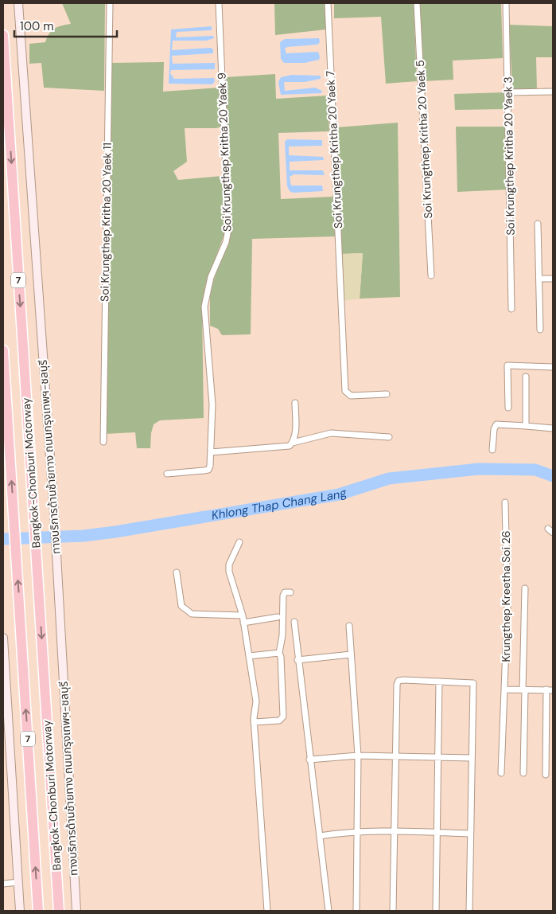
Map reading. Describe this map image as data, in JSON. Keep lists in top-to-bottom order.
{
  "streets": {
    "highway": ["7", "Bangkok-Chonburi Motorway"],
    "main road": ["ทางบริการด้านซ้ายทาง ถนนกรุงเทพฯ-ชลบุรี"],
    "street": [
      "Soi Krungthep Kritha 20 Yaek 5",
      "Soi Krungthep Kritha 20 Yaek 7",
      "Soi Krungthep Kritha 20 Yaek 9",
      "Soi Krungthep Kritha 20 Yaek 3",
      "Soi Krungthep Kritha 20 Yaek 11",
      "Krungthep Kreetha Soi 26"
    ]
  },
  "water": ["Khlong Thap Chang Lang"],
  "scale_bar": "100 m"
}
